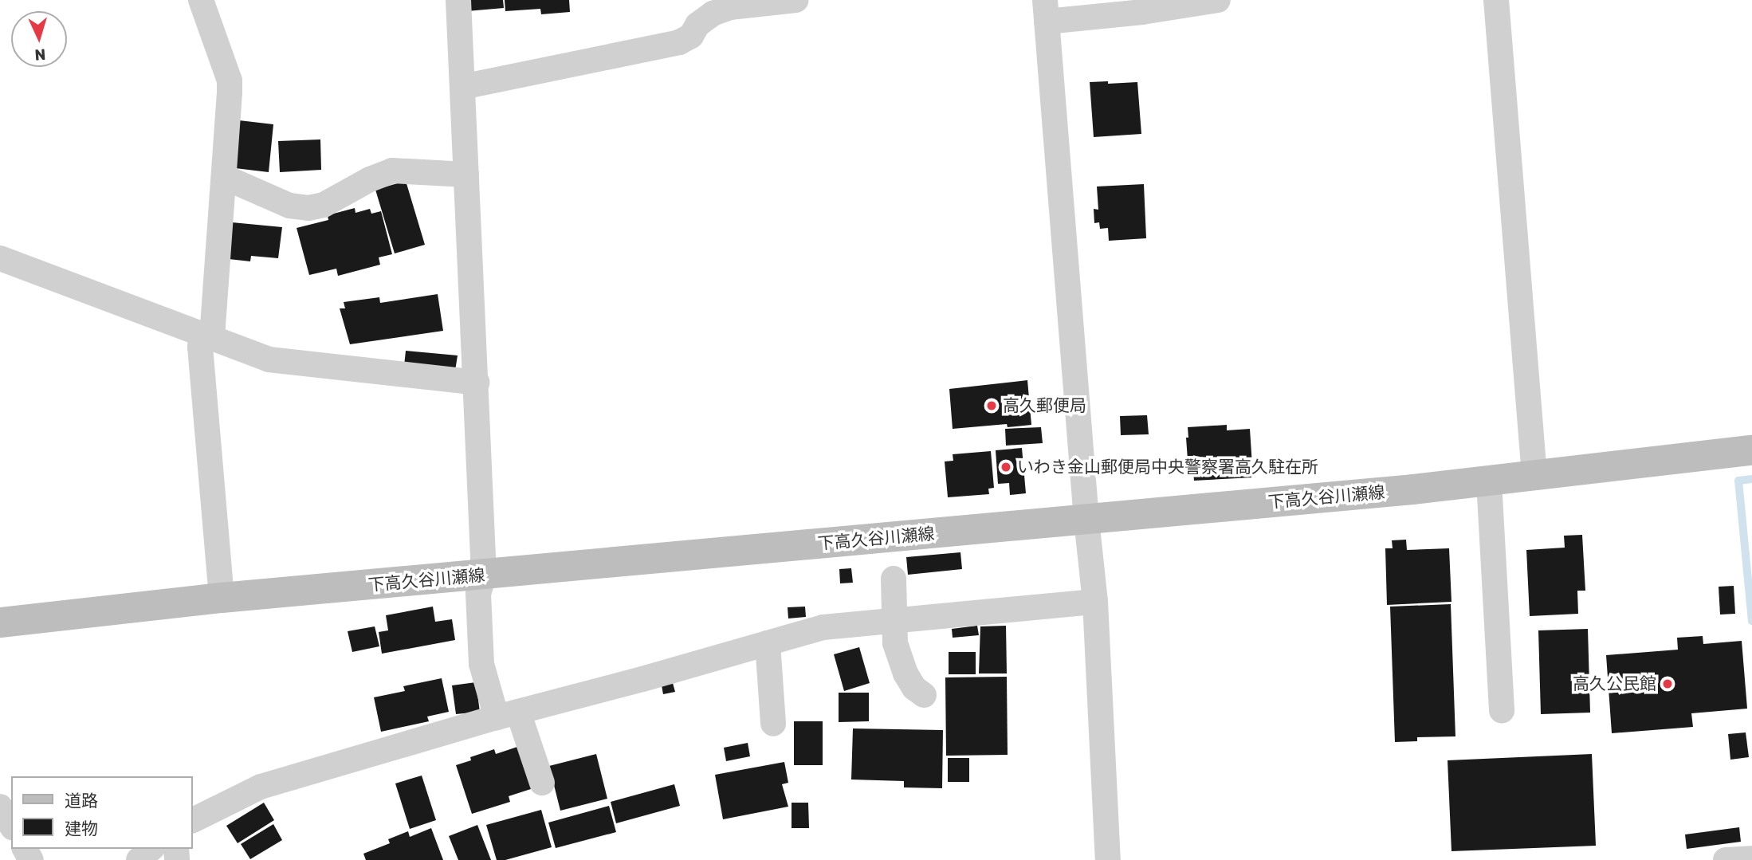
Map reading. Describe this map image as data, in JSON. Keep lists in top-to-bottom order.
{
  "streets": {
    "main road": ["下高久谷川瀬線"]
  },
  "places": ["高久郵便局", "いわき金山郵便局中央警察署高久駐在所", "高久公民館"],
  "legend": ["道路", "建物"],
  "north": "bottom"
}
